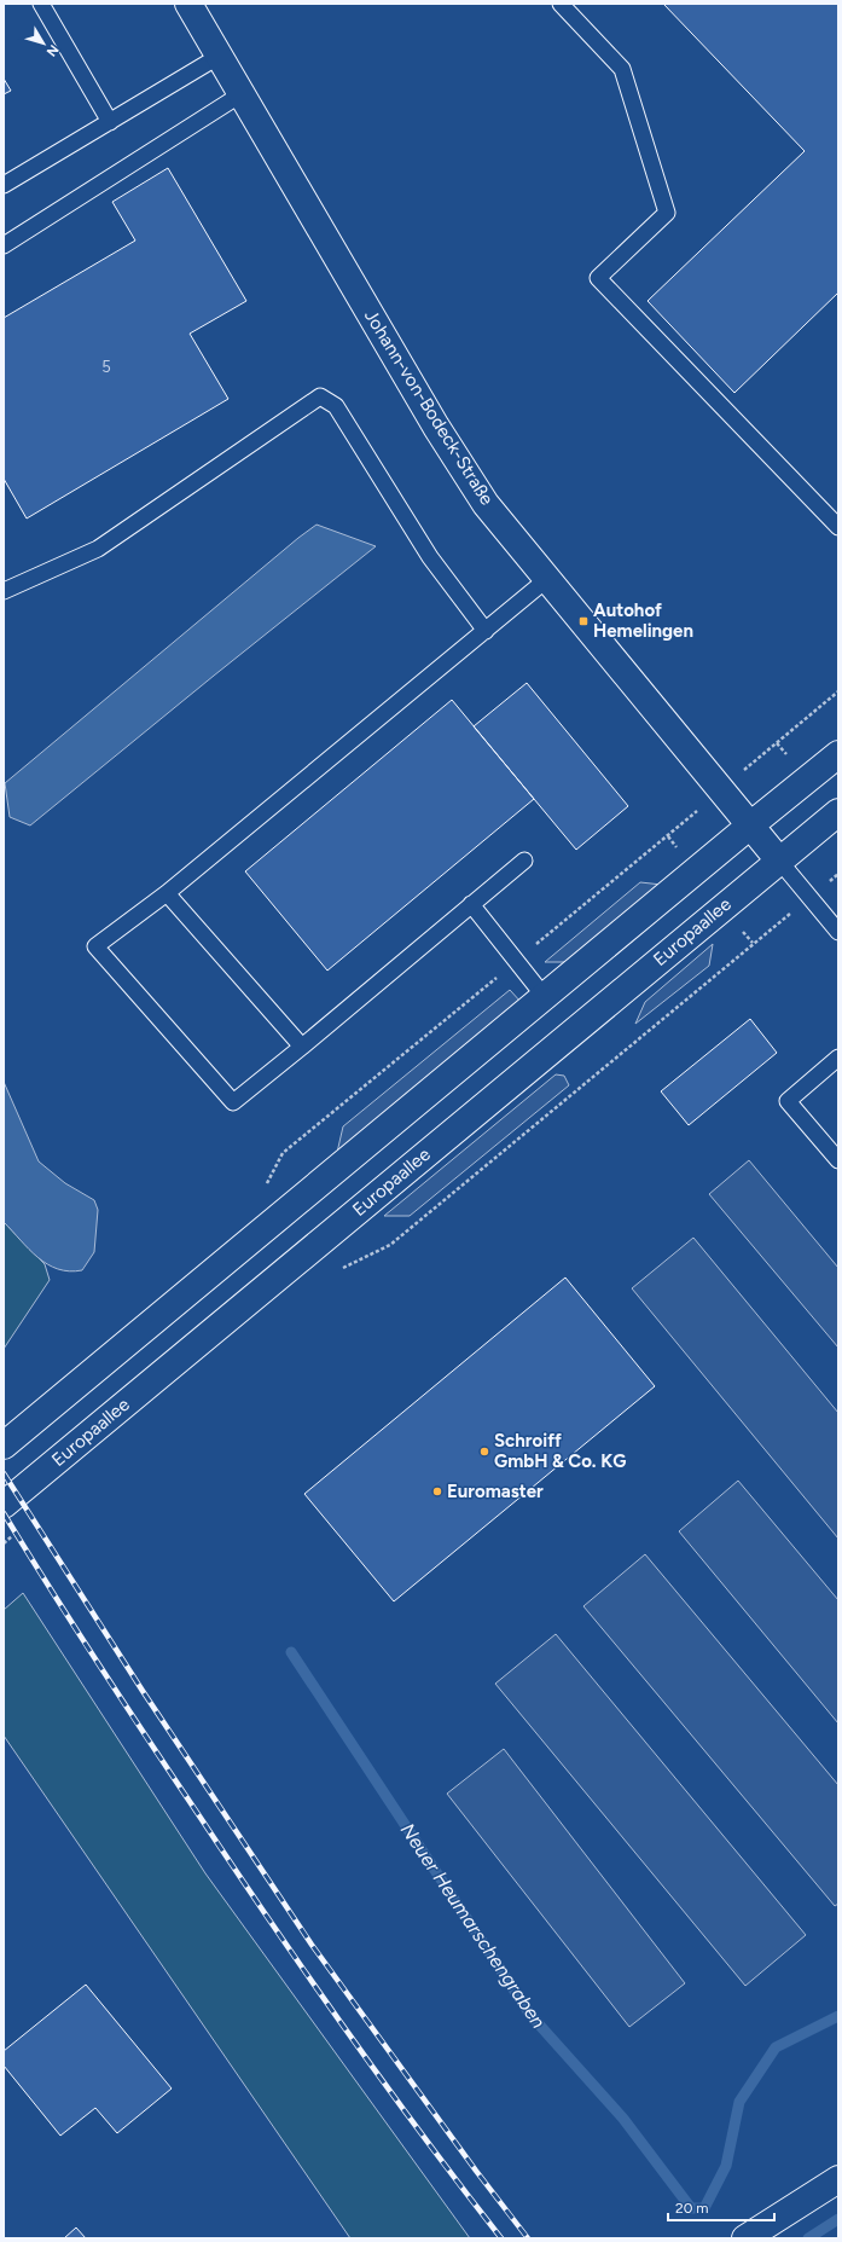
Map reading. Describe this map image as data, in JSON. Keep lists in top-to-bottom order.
{
  "streets": {
    "street": ["Johann-von-Bodeck-Straße", "Europaallee"]
  },
  "water": ["Neuer Heumarschengraben"],
  "places": {
    "transit": ["Autohof Hemelingen"],
    "other": ["Schroiff GmbH & Co. KG", "Euromaster"]
  },
  "house_numbers": ["5"],
  "scale_bar": "20 m",
  "north": "bottom right"
}
